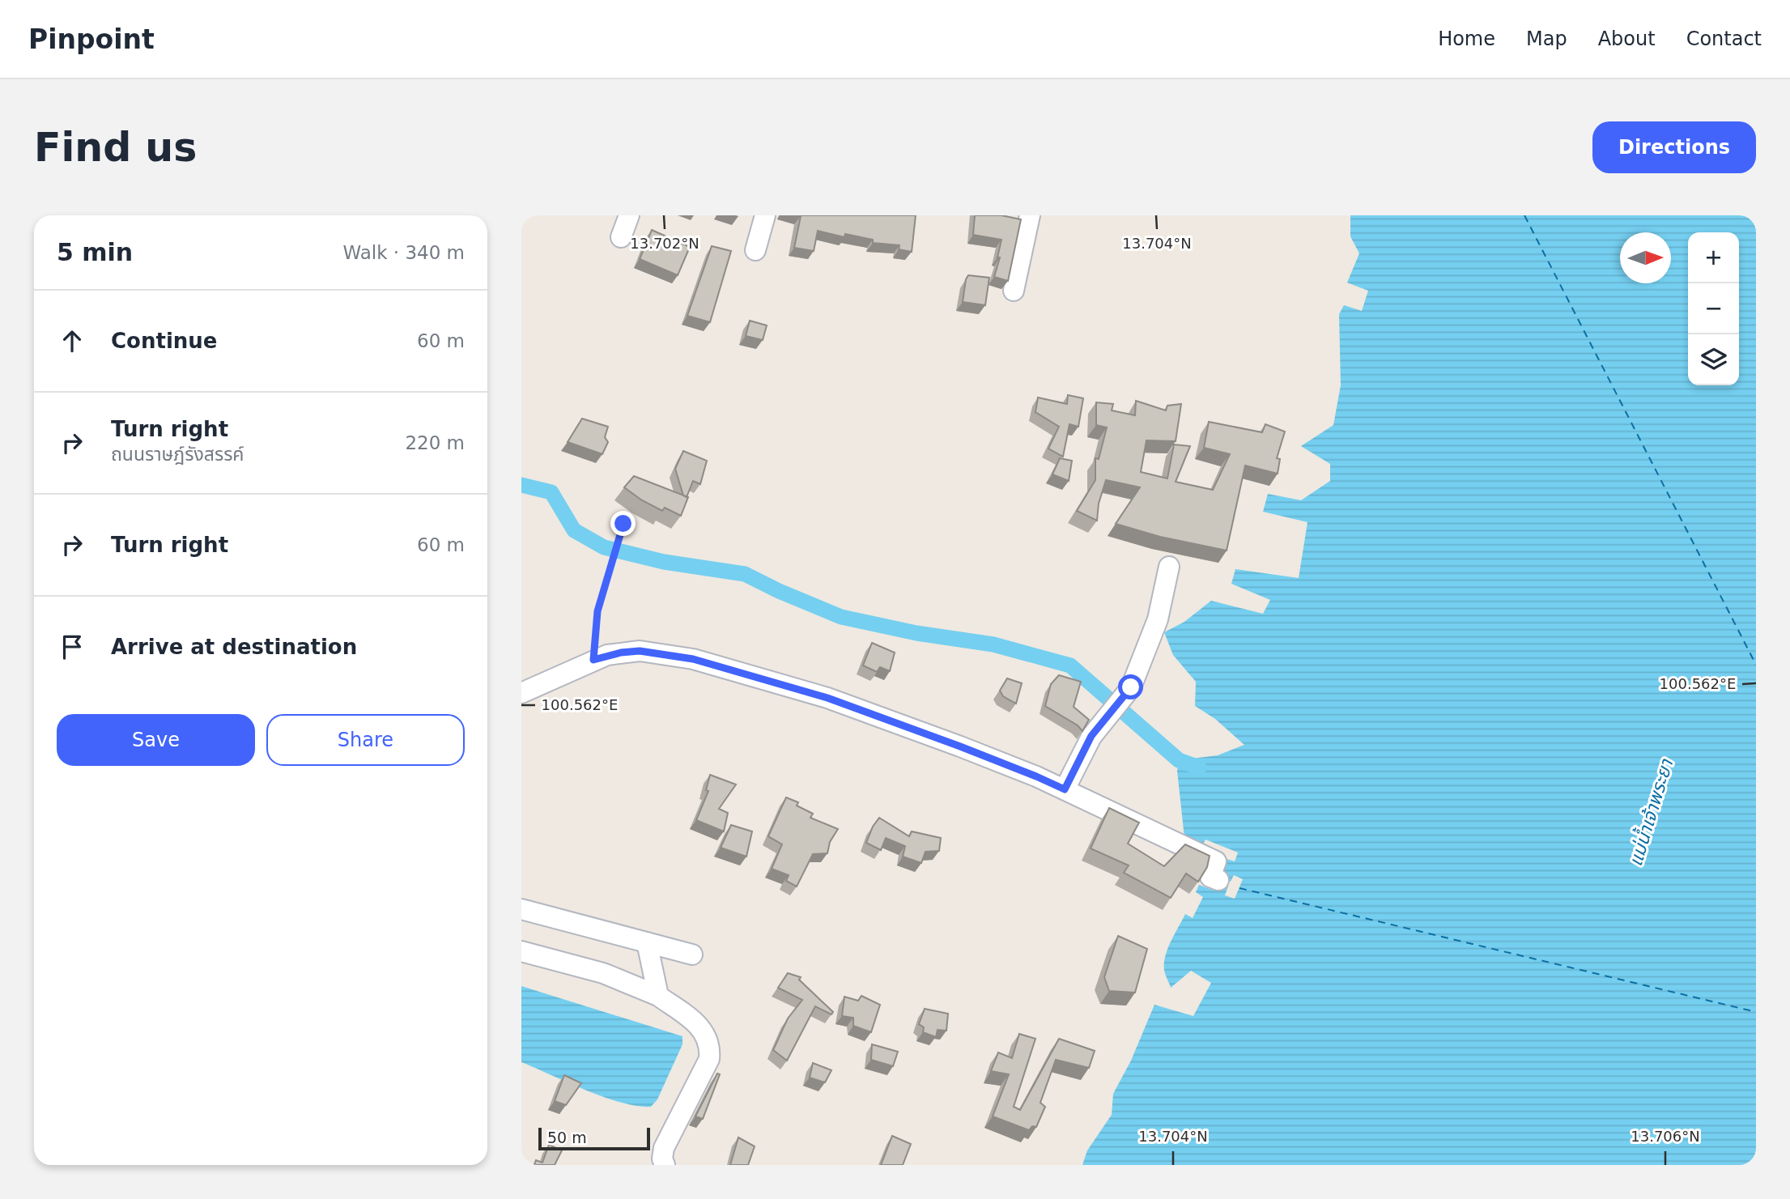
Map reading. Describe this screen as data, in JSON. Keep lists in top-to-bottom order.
{
  "water": ["แม่น้ำเจ้าพระยา"],
  "scale_bar": "50 m",
  "north": "right",
  "page": {
    "header": "Pinpoint",
    "nav": [
      "Home",
      "Map",
      "About",
      "Contact"
    ],
    "buttons": [
      "Directions",
      ["Save", "Share"]
    ],
    "title": "Find us",
    "heading": ["5 min", "Walk · 340 m"],
    "map_buttons": ["+", "−"],
    "list": [
      ["Continue", "60 m"],
      ["Turn right", "ถนนราษฎ์รังสรรค์", "220 m"],
      ["Turn right", "60 m"],
      "Arrive at destination"
    ],
    "scale": "50 m"
  },
  "coordinates": [
    "13.702°N",
    "13.704°N",
    "100.562°E",
    "13.706°N"
  ]
}
